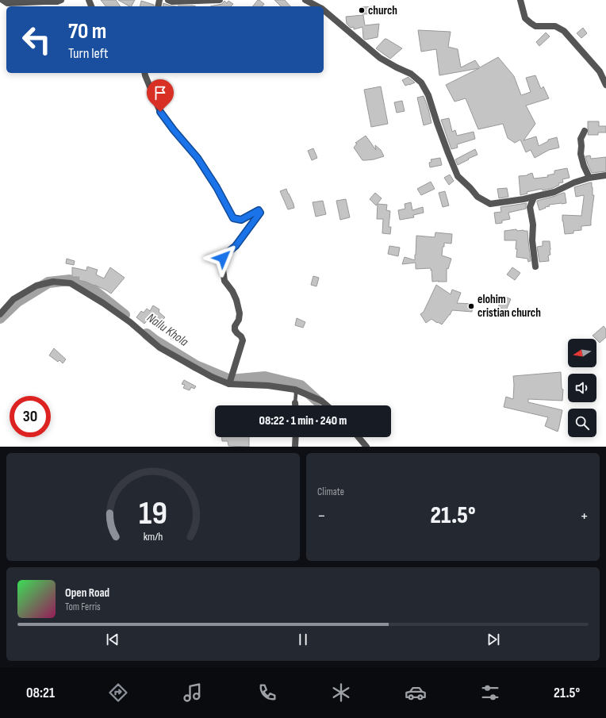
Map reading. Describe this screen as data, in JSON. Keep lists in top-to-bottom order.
{
  "water": ["Nallu Khola"],
  "places": ["church", "elohim cristian church"],
  "north": "left",
  "page": {
    "turn": ["70 m", "Turn left"],
    "limit": "30",
    "trip": "08:22 · 1 min · 240 m",
    "tile": "Climate",
    "heat": ["−", "21.5°", "+"],
    "song": ["Open Road", "Tom Ferris"],
    "tabs": ["08:21", "21.5°"],
    "gauge": ["19", "km/h"]
  }
}
